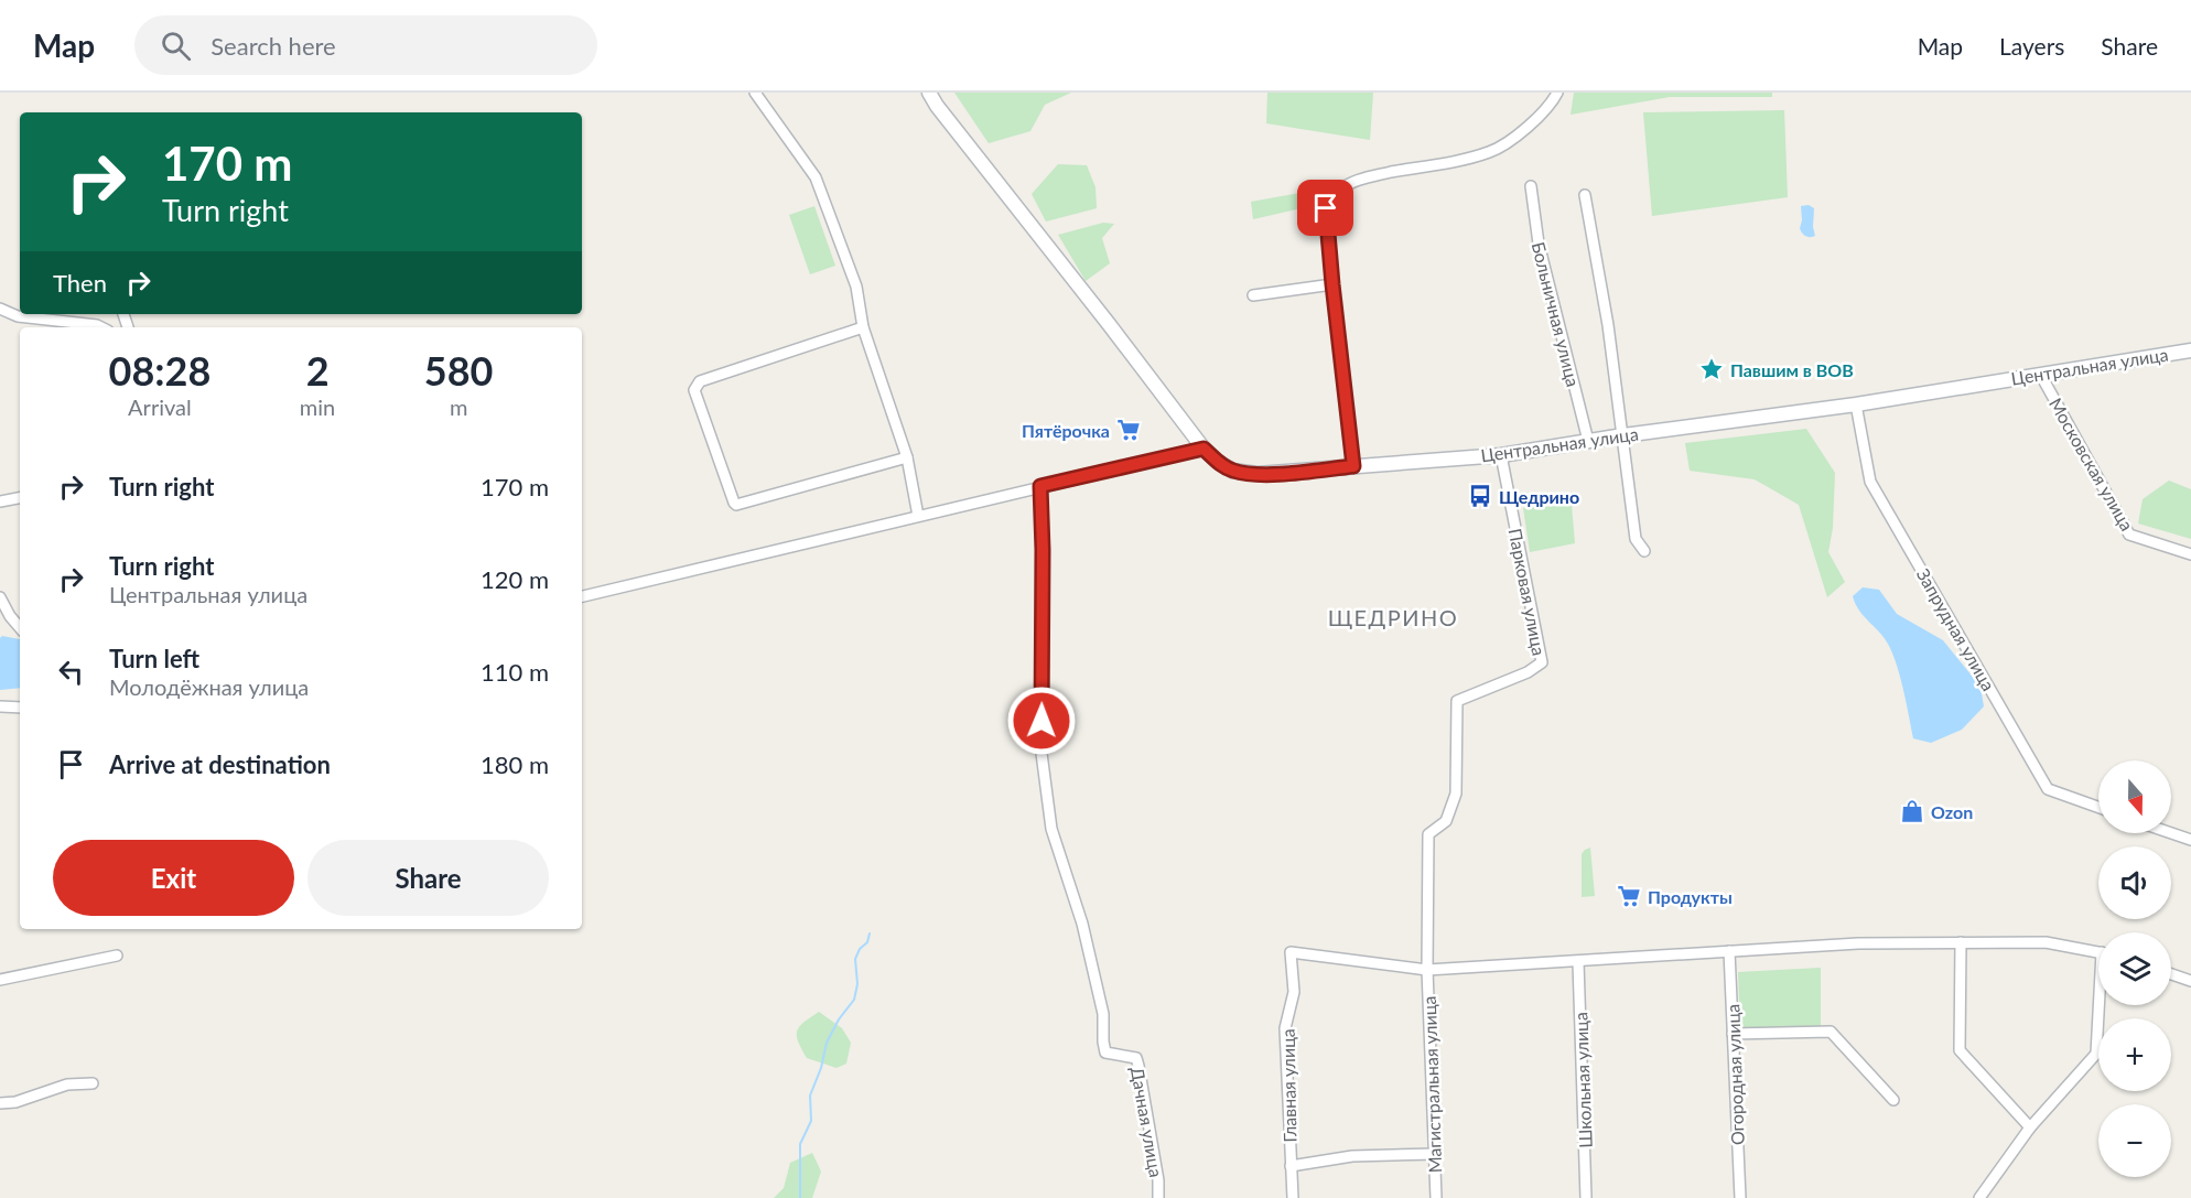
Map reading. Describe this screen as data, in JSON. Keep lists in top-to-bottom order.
{
  "streets": {
    "street": [
      "Больничная улица",
      "Центральная улица",
      "Московская улица",
      "Парковая улица",
      "Запрудная улица",
      "Огородная улица",
      "Школьная улица",
      "Магистральная улица",
      "Главная улица",
      "Дачная улица"
    ]
  },
  "crossings": [
    ["Больничная улица", "Центральная улица"],
    ["Центральная улица", "Московская улица"],
    ["Центральная улица", "Парковая улица"],
    ["Центральная улица", "Запрудная улица"],
    ["Парковая улица", "Магистральная улица"],
    ["Магистральная улица", "Главная улица"]
  ],
  "districts": ["ЩЕДРИНО"],
  "places": {
    "place": ["Павшим в ВОВ"],
    "supermarket": ["Пятёрочка", "Продукты"],
    "bus stop": ["Щедрино"],
    "shop": ["Ozon"]
  },
  "north": "bottom",
  "page": {
    "header": "Map",
    "search": "Search here",
    "nav": ["Map", "Layers", "Share"],
    "turn": ["170 m", "Turn right"],
    "then": "Then",
    "eta": [
      "08:28",
      "Arrival",
      "2",
      "min",
      "580",
      "m"
    ],
    "list": [
      {
        "name": "Turn right",
        "value": "170 m"
      },
      {
        "name": "Turn right",
        "note": "Центральная улица",
        "value": "120 m"
      },
      {
        "name": "Turn left",
        "note": "Молодёжная улица",
        "value": "110 m"
      },
      {
        "name": "Arrive at destination",
        "value": "180 m"
      }
    ],
    "map_buttons": ["+", "−"],
    "buttons": ["Exit", "Share"]
  }
}
